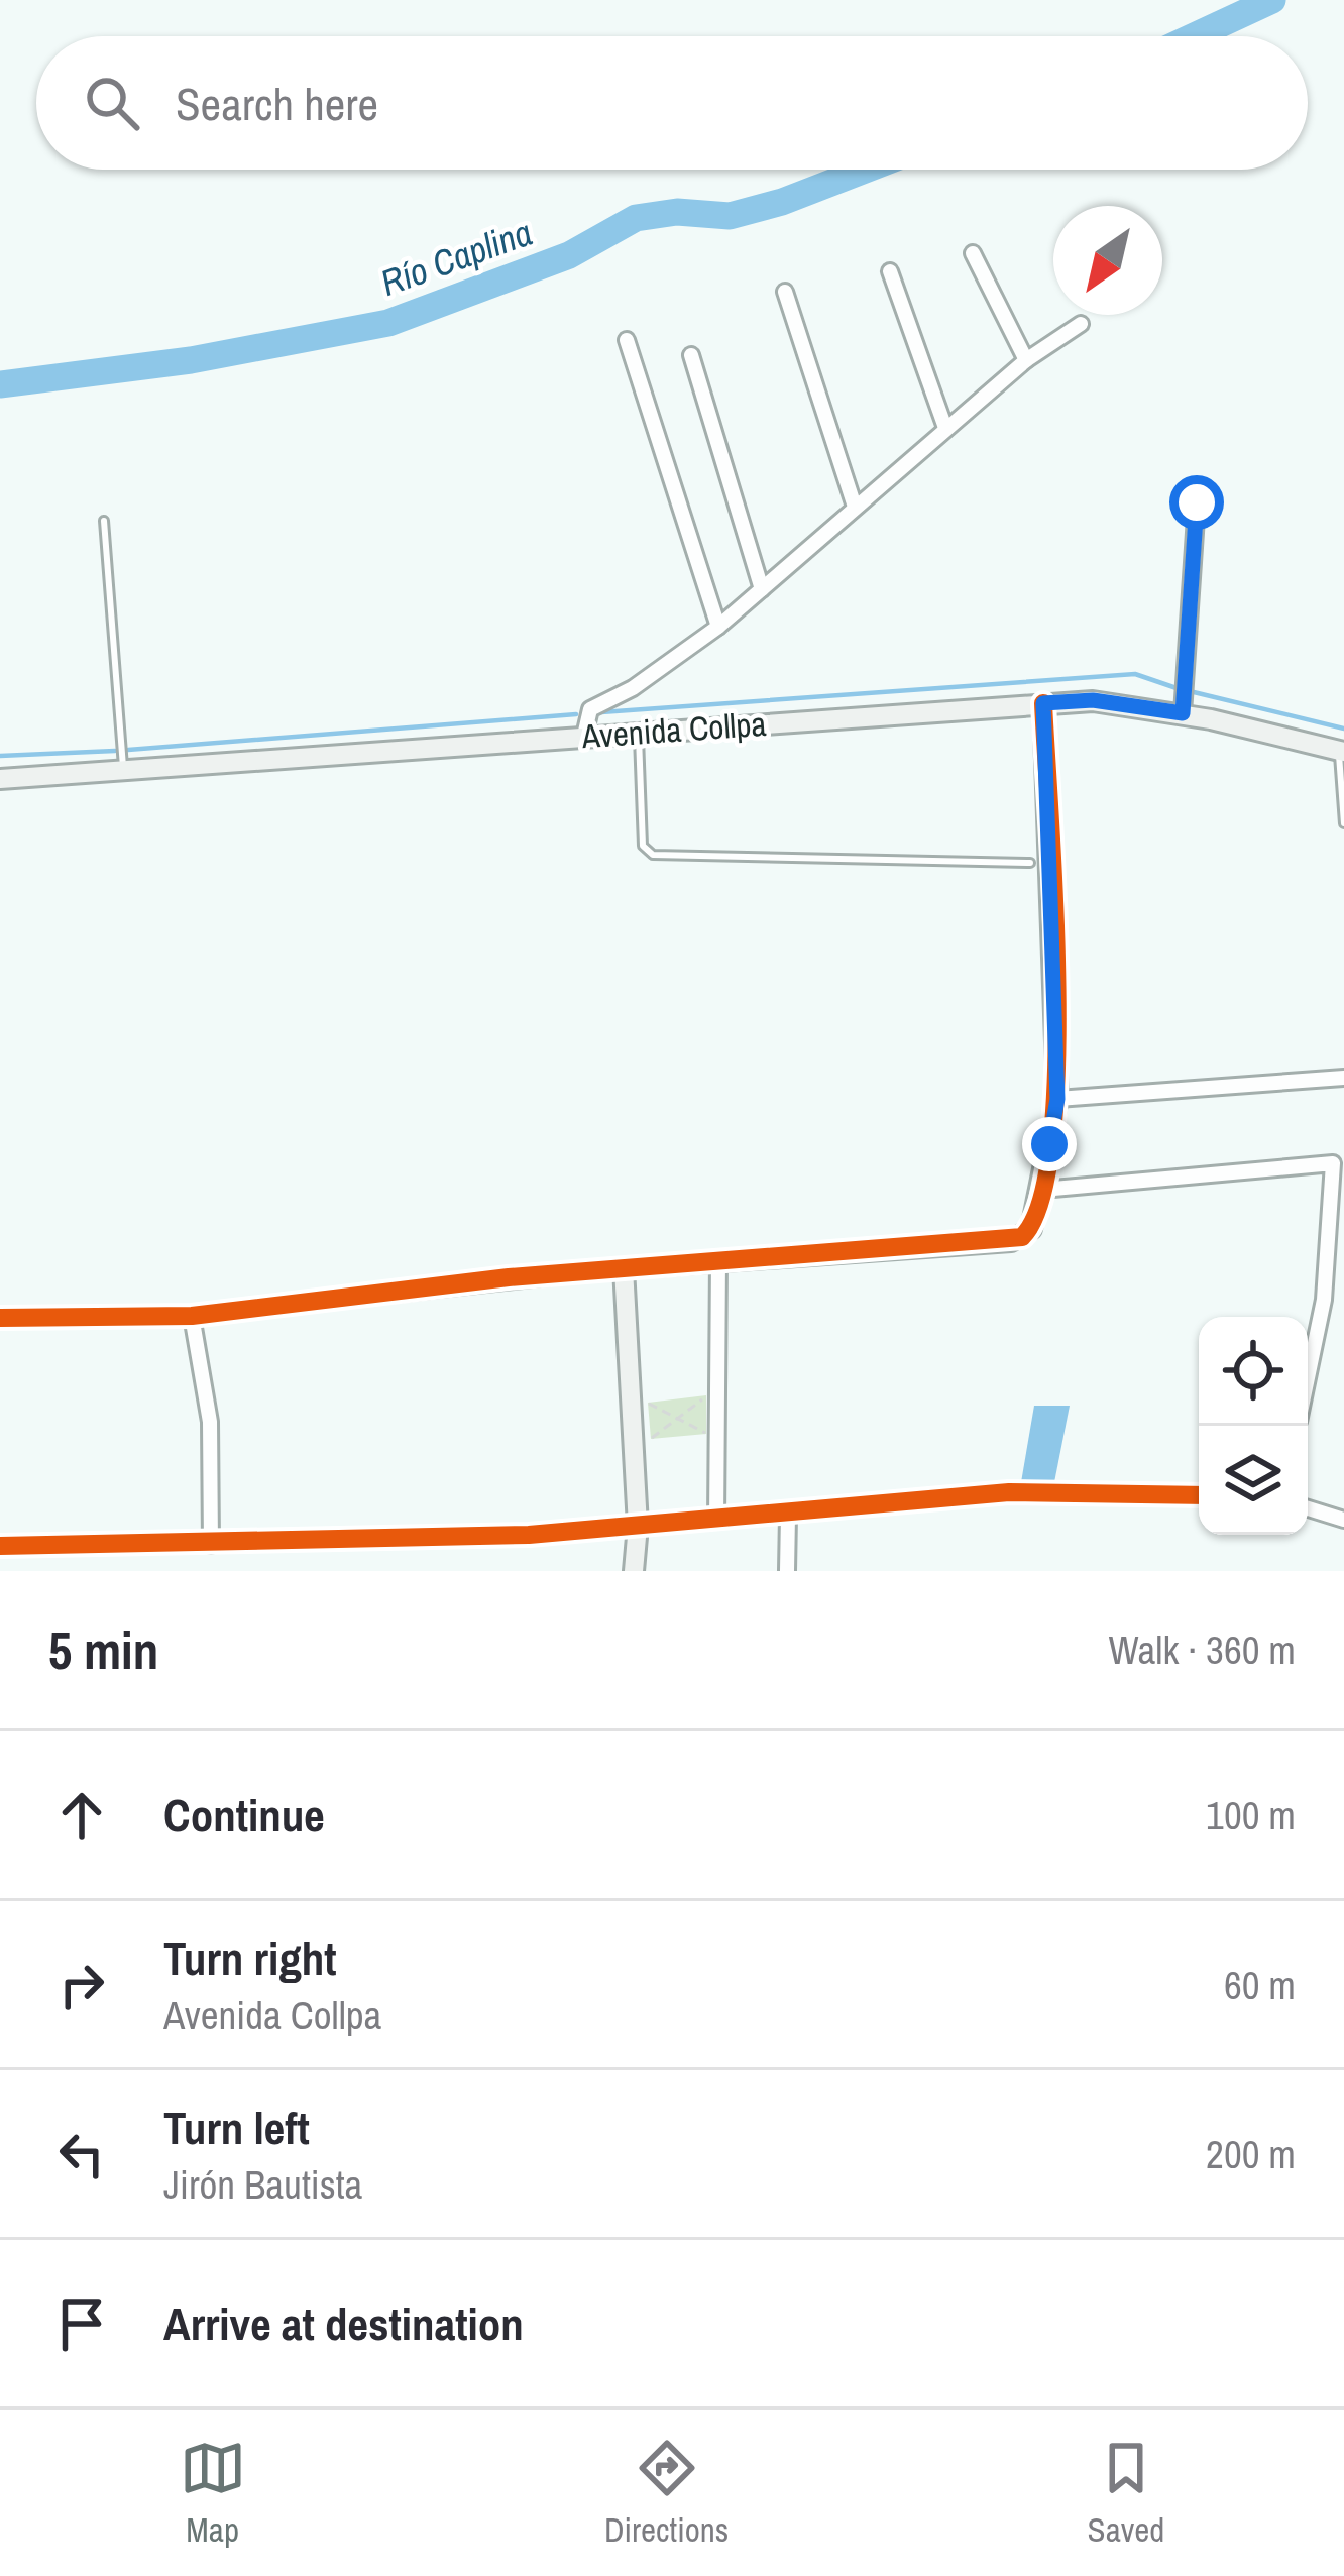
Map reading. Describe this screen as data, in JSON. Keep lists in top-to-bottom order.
{
  "streets": {
    "main road": ["Avenida Collpa"]
  },
  "water": ["Río Caplina"],
  "north": "bottom left",
  "page": {
    "search": "Search here",
    "heading": ["5 min", "Walk · 360 m"],
    "list": [
      ["Continue", "100 m"],
      ["Turn right", "Avenida Collpa", "60 m"],
      ["Turn left", "Jirón Bautista", "200 m"],
      "Arrive at destination"
    ],
    "nav": ["Map", "Directions", "Saved"]
  }
}
